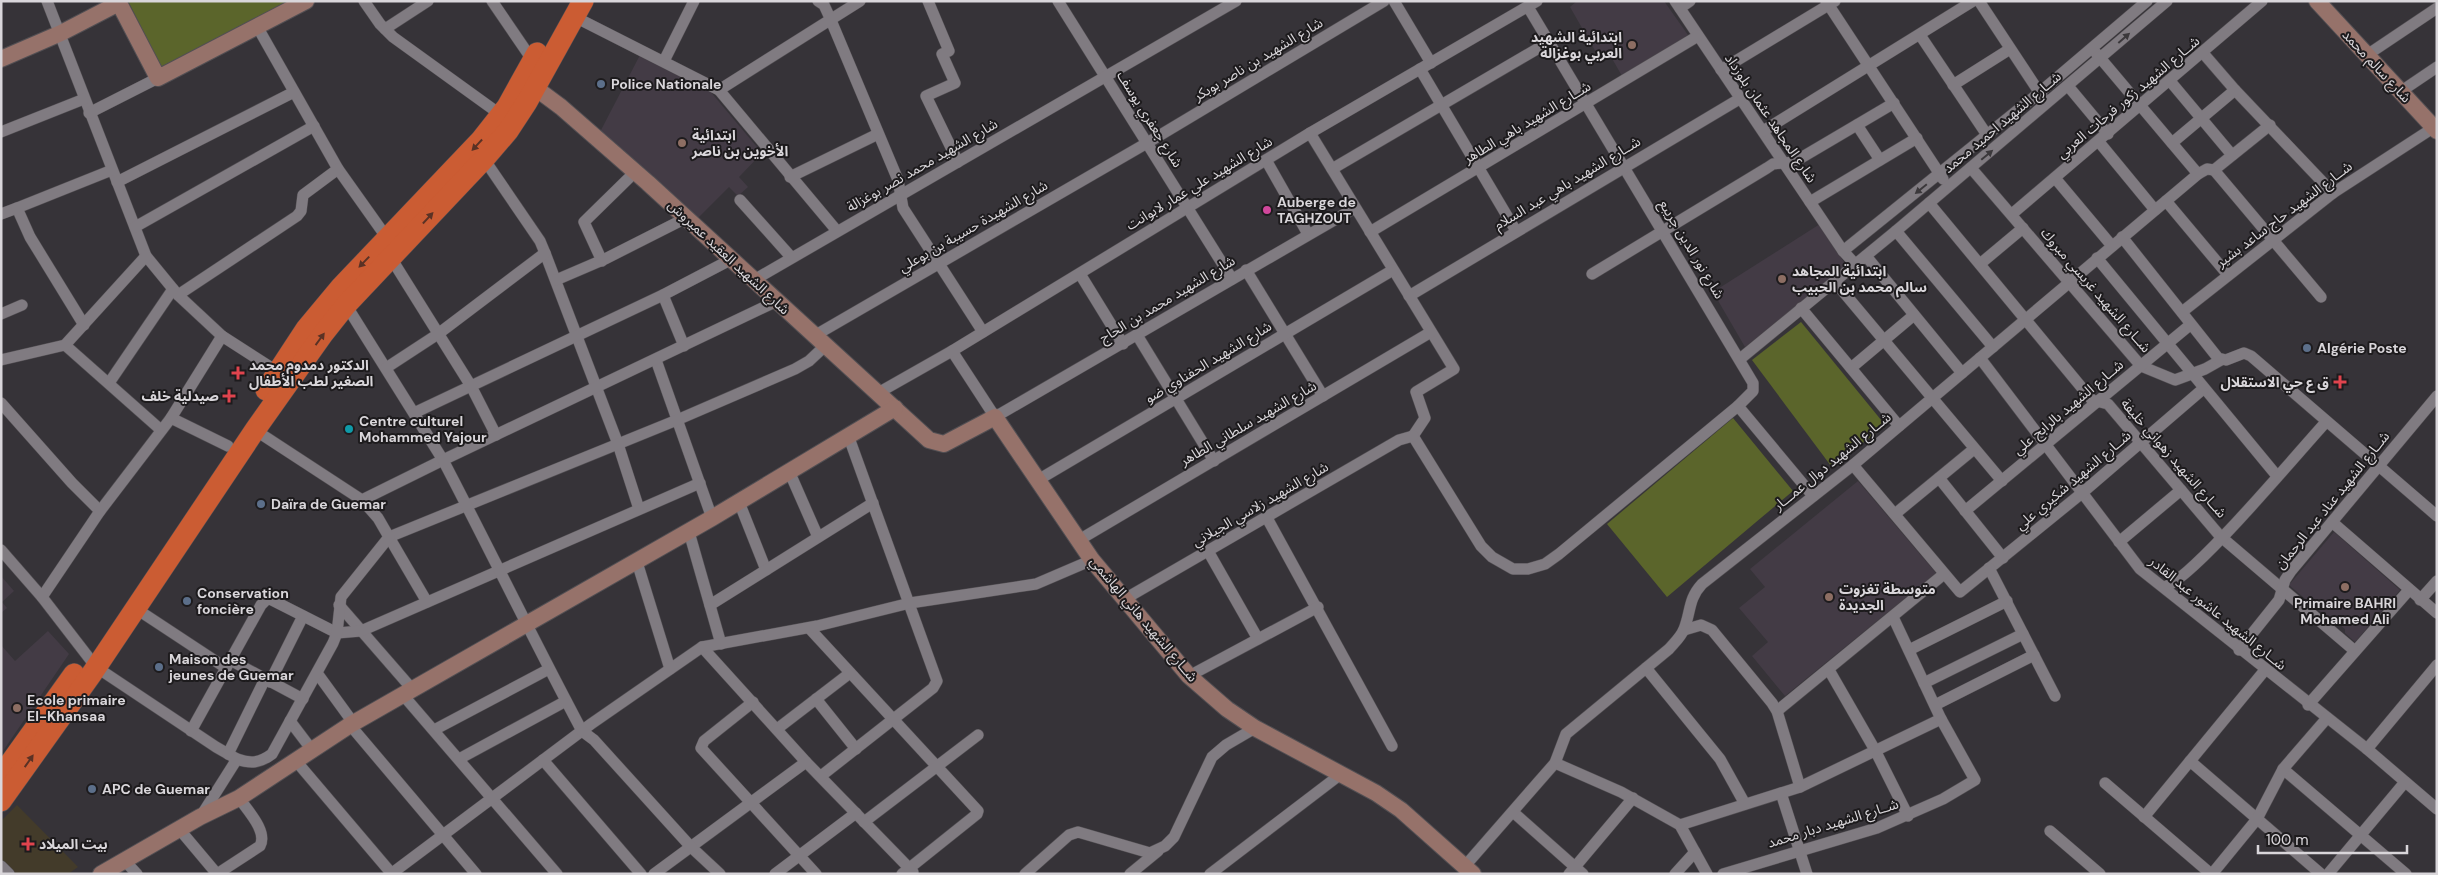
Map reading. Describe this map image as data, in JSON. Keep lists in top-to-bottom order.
{
  "streets": {
    "street": [
      "شارع الشهيد بن ناصر بوبكر",
      "شارع سالم محمد",
      "شــارع الشهيد زكور فرحات العربي",
      "شارع المجاهد عثمان بلوزداد",
      "شارع جعفري يوسف",
      "شــارع الشهيد باهي الطاهر",
      "شــارع الشهيد احميد محمد",
      "شارع الشهيد محمد نصر بوغزالة",
      "شارع الشهيد علي عمار لابوانت",
      "شــارع الشهيد باهي عبد السلام",
      "شــارع الشهيد حاج ساعد بشير",
      "شارع الشهيدة حسيبة بن بوعلي",
      "شارع نور الدين جريبع",
      "شارع الشهيد العقيد عميروش",
      "شــارع الشهيد غريسي مبروك",
      "شارع الشهيد محمد بن الحاج",
      "شارع الشهيد الحفناوي ضو",
      "شــارع الشهيد بالرابح علي",
      "شارع الشهيد سلطاني الطاهر",
      "شــارع الشهيد زهواني خليفة",
      "شــارع الشهيد دوال عمـــار",
      "شــارع الشهيد شكيري علي",
      "شــارع الشهيد عناد عبد الرحمان",
      "شارع الشهيد زلاسي الجيلاني",
      "شــارع الشهيد عاشور عبد القادر",
      "شــارع الشهيد هاني الهاشمي",
      "شــارع الشهيد دبار محمد"
    ]
  },
  "crossings": [
    ["شارع الشهيد بن ناصر بوبكر", "شارع جعفري يوسف"],
    ["شارع الشهيد بن ناصر بوبكر", "شارع الشهيدة حسيبة بن بوعلي"],
    ["شارع سالم محمد", "شــارع الشهيد حاج ساعد بشير"],
    ["شــارع الشهيد زكور فرحات العربي", "شــارع الشهيد غريسي مبروك"],
    ["شارع المجاهد عثمان بلوزداد", "شــارع الشهيد باهي الطاهر"],
    ["شارع المجاهد عثمان بلوزداد", "شــارع الشهيد احميد محمد"],
    ["شارع المجاهد عثمان بلوزداد", "شــارع الشهيد باهي عبد السلام"],
    ["شارع جعفري يوسف", "شارع الشهيد محمد نصر بوغزالة"],
    ["شارع جعفري يوسف", "شارع الشهيد علي عمار لابوانت"],
    ["شارع جعفري يوسف", "شارع الشهيدة حسيبة بن بوعلي"],
    ["شارع جعفري يوسف", "شارع الشهيد محمد بن الحاج"],
    ["شــارع الشهيد باهي الطاهر", "شارع نور الدين جريبع"],
    ["شــارع الشهيد احميد محمد", "شارع نور الدين جريبع"],
    ["شــارع الشهيد احميد محمد", "شــارع الشهيد غريسي مبروك"],
    ["شــارع الشهيد احميد محمد", "شــارع الشهيد زهواني خليفة"],
    ["شارع الشهيد محمد نصر بوغزالة", "شارع الشهيد العقيد عميروش"],
    ["شارع الشهيد علي عمار لابوانت", "شارع نور الدين جريبع"],
    ["شارع الشهيد علي عمار لابوانت", "شارع الشهيد العقيد عميروش"],
    ["شارع الشهيد علي عمار لابوانت", "شــارع الشهيد هاني الهاشمي"],
    ["شــارع الشهيد باهي عبد السلام", "شارع نور الدين جريبع"],
    ["شارع الشهيدة حسيبة بن بوعلي", "شارع الشهيد العقيد عميروش"],
    ["شارع الشهيد العقيد عميروش", "شارع الشهيد محمد بن الحاج"],
    ["شارع الشهيد العقيد عميروش", "شــارع الشهيد هاني الهاشمي"],
    ["شــارع الشهيد غريسي مبروك", "شــارع الشهيد بالرابح علي"],
    ["شــارع الشهيد غريسي مبروك", "شــارع الشهيد دوال عمـــار"],
    ["شارع الشهيد محمد بن الحاج", "شــارع الشهيد هاني الهاشمي"],
    ["شارع الشهيد الحفناوي ضو", "شــارع الشهيد هاني الهاشمي"],
    ["شــارع الشهيد بالرابح علي", "شــارع الشهيد زهواني خليفة"],
    ["شــارع الشهيد بالرابح علي", "شــارع الشهيد عاشور عبد القادر"],
    ["شارع الشهيد سلطاني الطاهر", "شــارع الشهيد هاني الهاشمي"],
    ["شــارع الشهيد زهواني خليفة", "شــارع الشهيد دوال عمـــار"],
    ["شــارع الشهيد زهواني خليفة", "شــارع الشهيد شكيري علي"],
    ["شــارع الشهيد زهواني خليفة", "شــارع الشهيد عناد عبد الرحمان"],
    ["شــارع الشهيد دوال عمـــار", "شــارع الشهيد عاشور عبد القادر"],
    ["شــارع الشهيد دوال عمـــار", "شــارع الشهيد هاني الهاشمي"],
    ["شــارع الشهيد شكيري علي", "شــارع الشهيد عاشور عبد القادر"],
    ["شــارع الشهيد عناد عبد الرحمان", "شــارع الشهيد عاشور عبد القادر"],
    ["شارع الشهيد زلاسي الجيلاني", "شــارع الشهيد هاني الهاشمي"]
  ],
  "places": {
    "other": [
      "ابتدائية الشهيد العربي بوغزالة",
      "Police Nationale",
      "ابتدائية الأخوين بن ناصر",
      "Auberge de TAGHZOUT",
      "ابتدائية المجاهد سالم محمد بن الحبيب",
      "Algérie Poste",
      "Centre culturel Mohammed Yajour",
      "Daïra de Guemar",
      "Primaire BAHRI Mohamed Ali",
      "متوسطة تغزوت الجديدة",
      "Conservation foncière",
      "Maison des jeunes de Guemar",
      "Ecole primaire El-Khansaa",
      "APC de Guemar"
    ],
    "health": [
      "الدكتور دمدوم محمد الصغير لطب الأطفال",
      "ق ع حي الاستقلال",
      "صيدلية خلف",
      "بيت الميلاد"
    ]
  },
  "scale_bar": "100 m"
}
